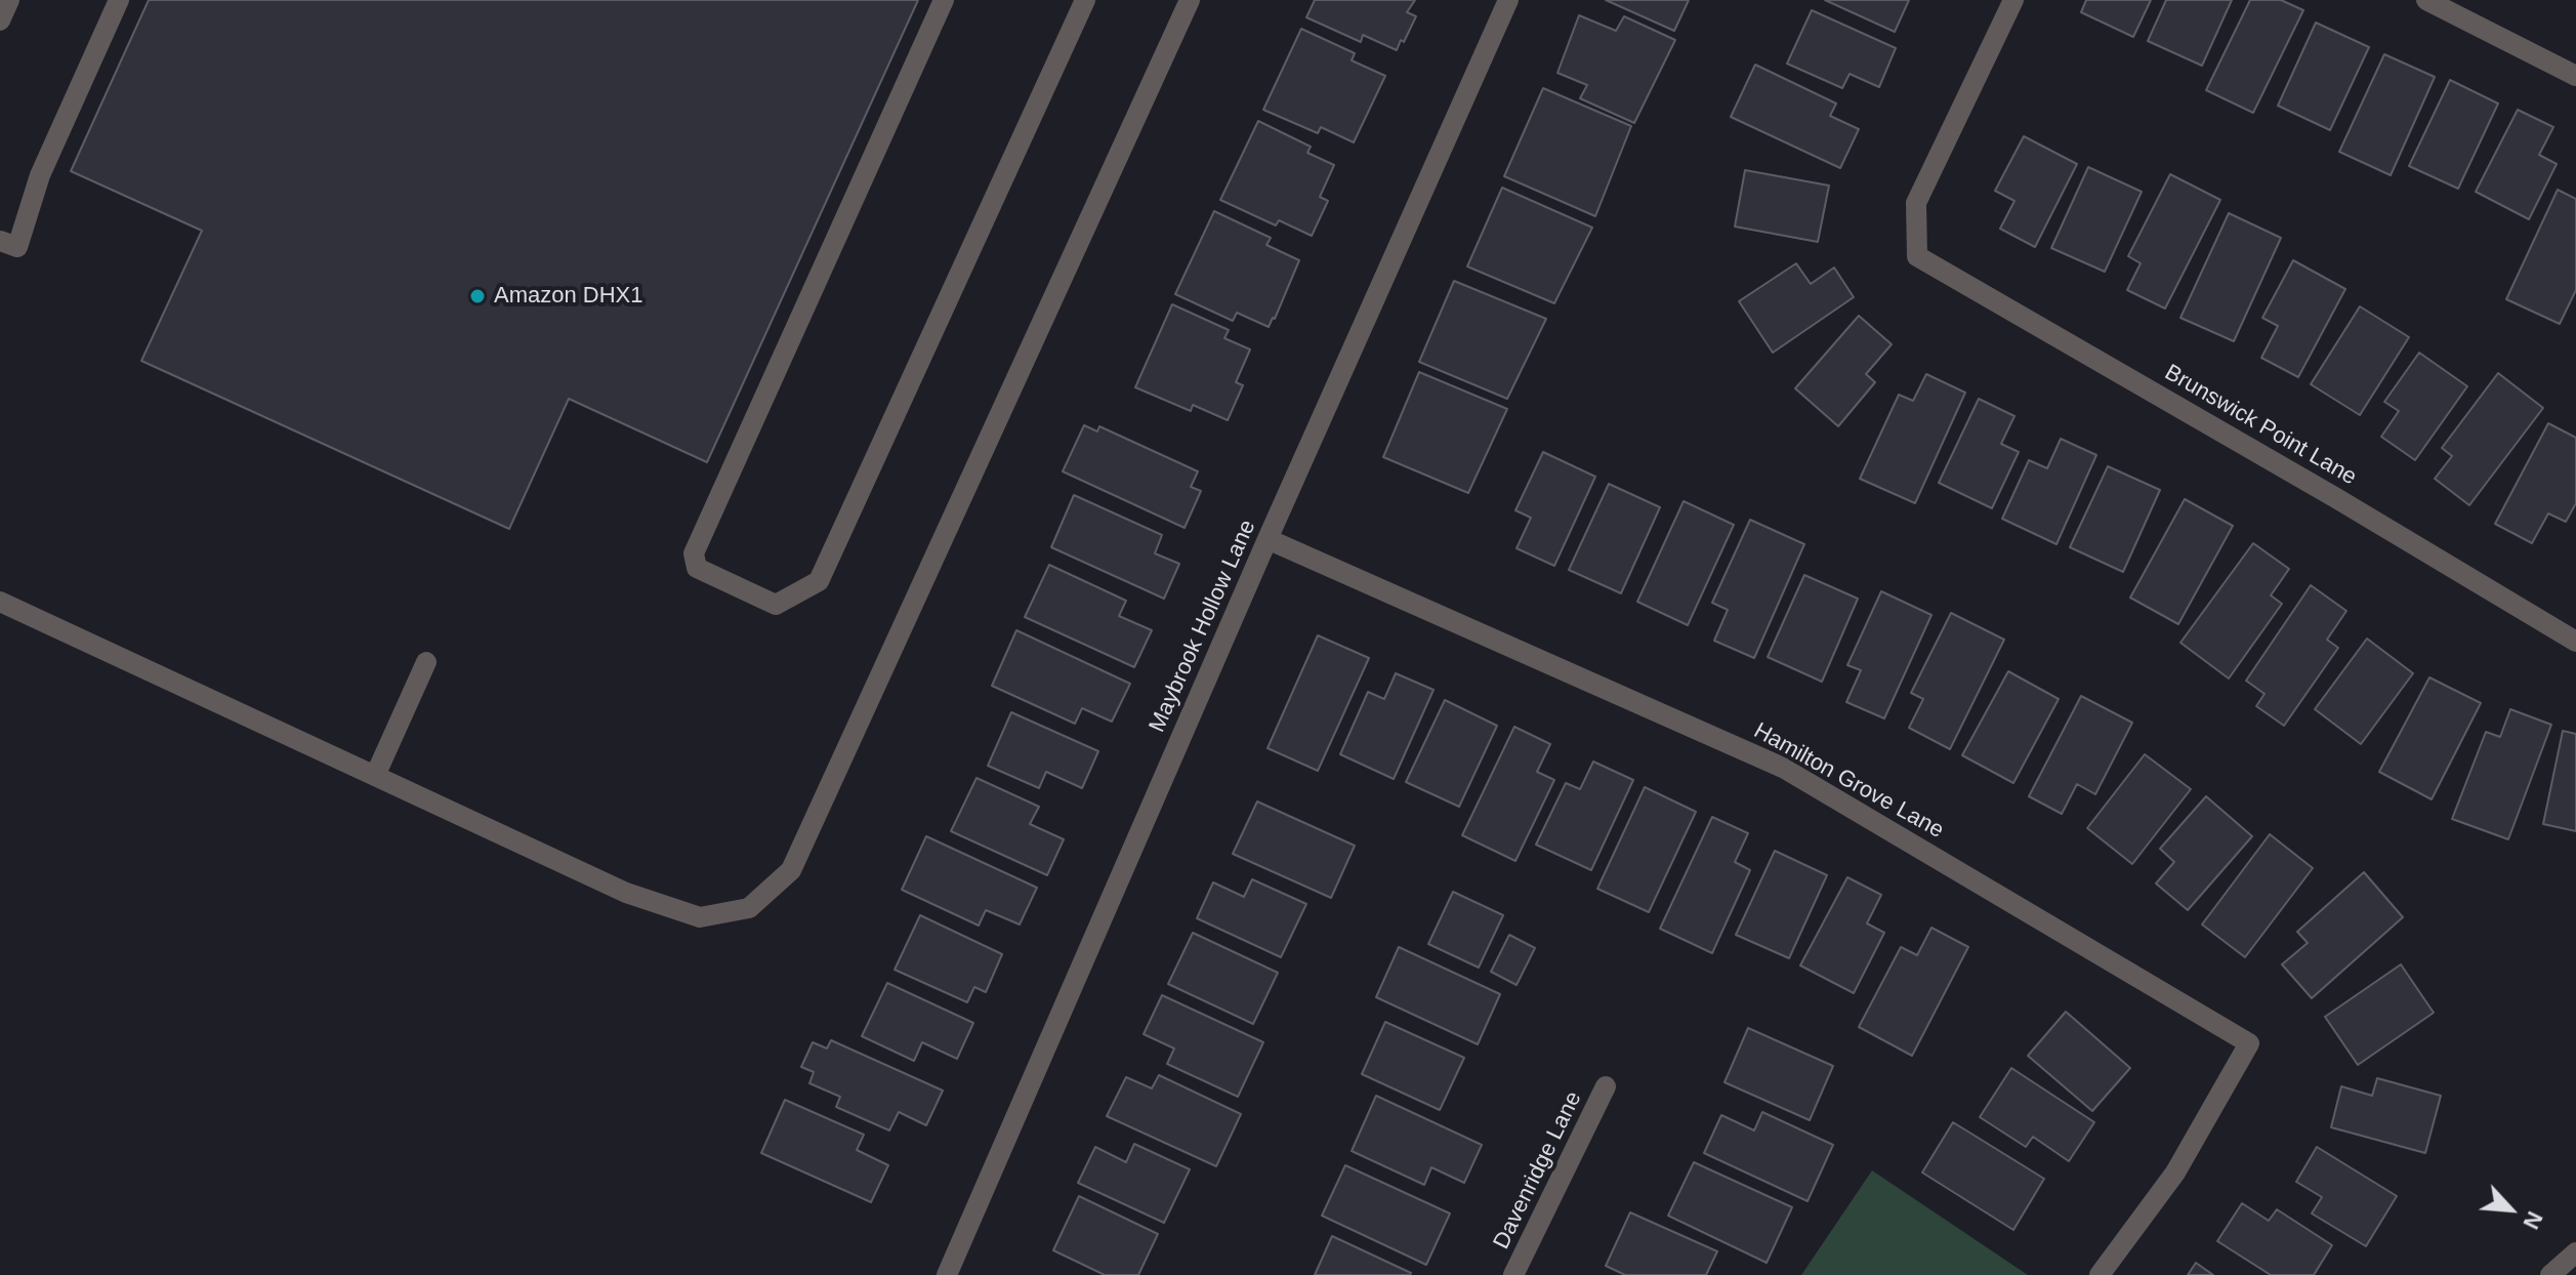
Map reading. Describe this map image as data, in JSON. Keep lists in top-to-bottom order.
{
  "streets": {
    "street": [
      "Brunswick Point Lane",
      "Maybrook Hollow Lane",
      "Hamilton Grove Lane",
      "Davenridge Lane"
    ]
  },
  "crossings": [
    ["Maybrook Hollow Lane", "Hamilton Grove Lane"]
  ],
  "places": ["Amazon DHX1"],
  "north": "bottom right"
}
